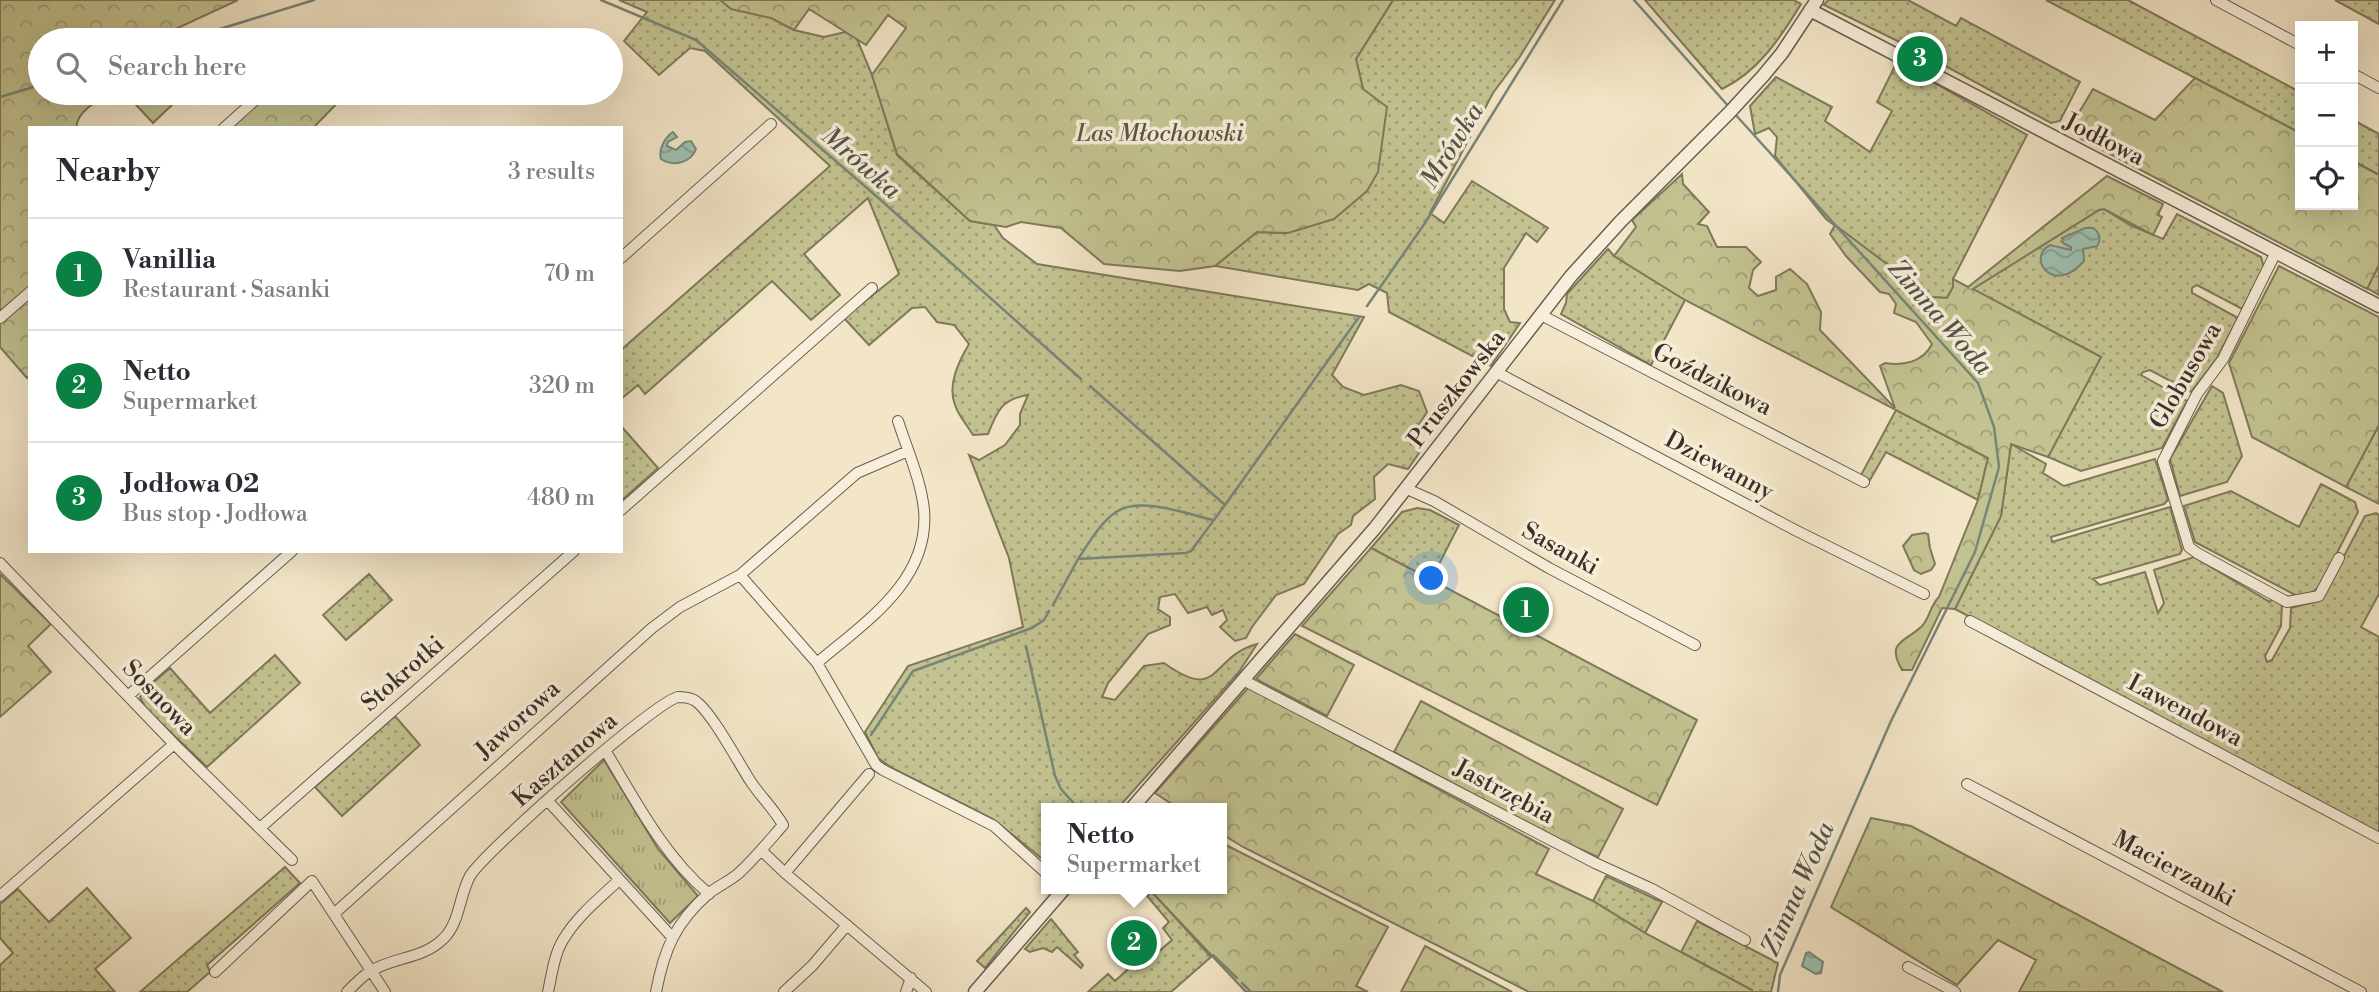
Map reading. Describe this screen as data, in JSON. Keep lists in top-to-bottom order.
{
  "streets": {
    "street": [
      "Jodłowa",
      "Globusowa",
      "Goździkowa",
      "Pruszkowska",
      "Dziewanny",
      "Sasanki",
      "Stokrotki",
      "Sosnowa",
      "Lawendowa",
      "Jaworowa",
      "Kasztanowa",
      "Jastrzębia",
      "Macierzanki"
    ]
  },
  "crossings": [
    ["Jodłowa", "Globusowa"],
    ["Jodłowa", "Pruszkowska"],
    ["Goździkowa", "Pruszkowska"],
    ["Pruszkowska", "Dziewanny"],
    ["Pruszkowska", "Sasanki"],
    ["Pruszkowska", "Jastrzębia"],
    ["Stokrotki", "Sosnowa"]
  ],
  "water": ["Mrówka", "Zimna Woda"],
  "parks": ["Las Młochowski"],
  "page": {
    "map_buttons": ["+", "−"],
    "search": "Search here",
    "pins": ["3", "1", "2"],
    "heading": ["Nearby", "3 results"],
    "list": [
      {
        "mark": "1",
        "name": "Vanillia",
        "note": "Restaurant · Sasanki",
        "value": "70 m"
      },
      {
        "mark": "2",
        "name": "Netto",
        "note": "Supermarket",
        "value": "320 m"
      },
      {
        "mark": "3",
        "name": "Jodłowa 02",
        "note": "Bus stop · Jodłowa",
        "value": "480 m"
      }
    ],
    "popup": ["Netto", "Supermarket"]
  }
}
